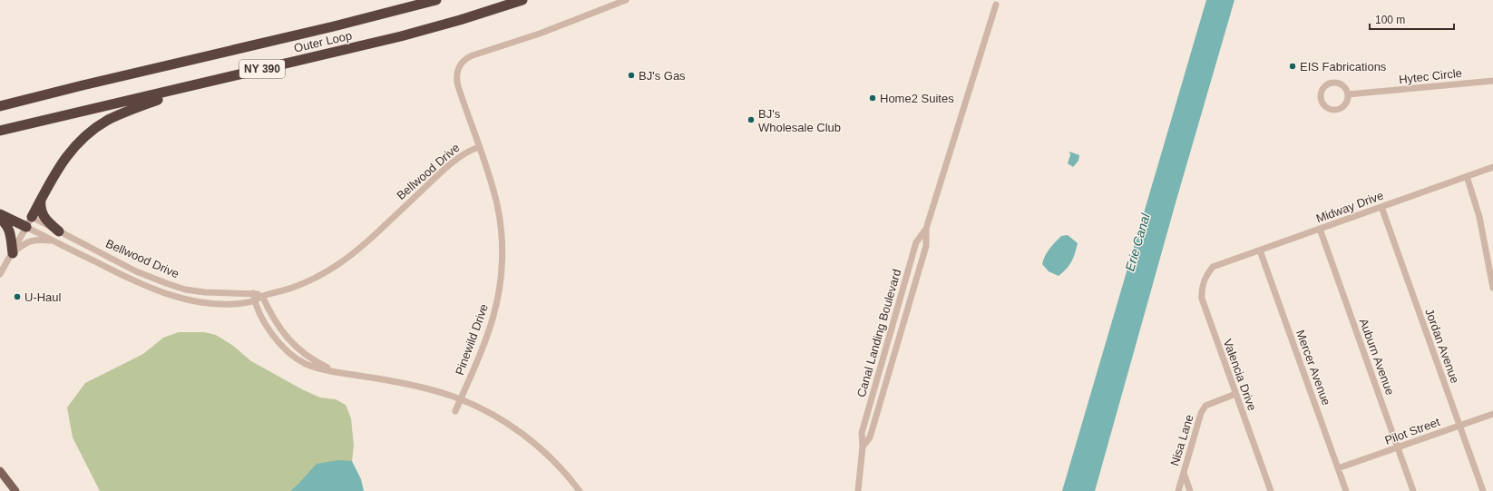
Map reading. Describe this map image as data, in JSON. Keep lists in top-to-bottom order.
{
  "streets": {
    "highway": ["Outer Loop", "NY 390"],
    "street": [
      "Hytec Circle",
      "Bellwood Drive",
      "Midway Drive",
      "Canal Landing Boulevard",
      "Pinewild Drive",
      "Jordan Avenue",
      "Auburn Avenue",
      "Mercer Avenue",
      "Valencia Drive",
      "Pilot Street",
      "Nisa Lane"
    ]
  },
  "crossings": [
    ["Bellwood Drive", "Pinewild Drive"],
    ["Midway Drive", "Jordan Avenue"],
    ["Midway Drive", "Auburn Avenue"],
    ["Midway Drive", "Mercer Avenue"],
    ["Midway Drive", "Valencia Drive"],
    ["Jordan Avenue", "Pilot Street"],
    ["Auburn Avenue", "Pilot Street"],
    ["Mercer Avenue", "Pilot Street"],
    ["Valencia Drive", "Nisa Lane"]
  ],
  "water": ["Erie Canal"],
  "places": [
    "EIS Fabrications",
    "BJ's Gas",
    "Home2 Suites",
    "BJ's Wholesale Club",
    "U-Haul"
  ],
  "scale_bar": "100 m"
}
